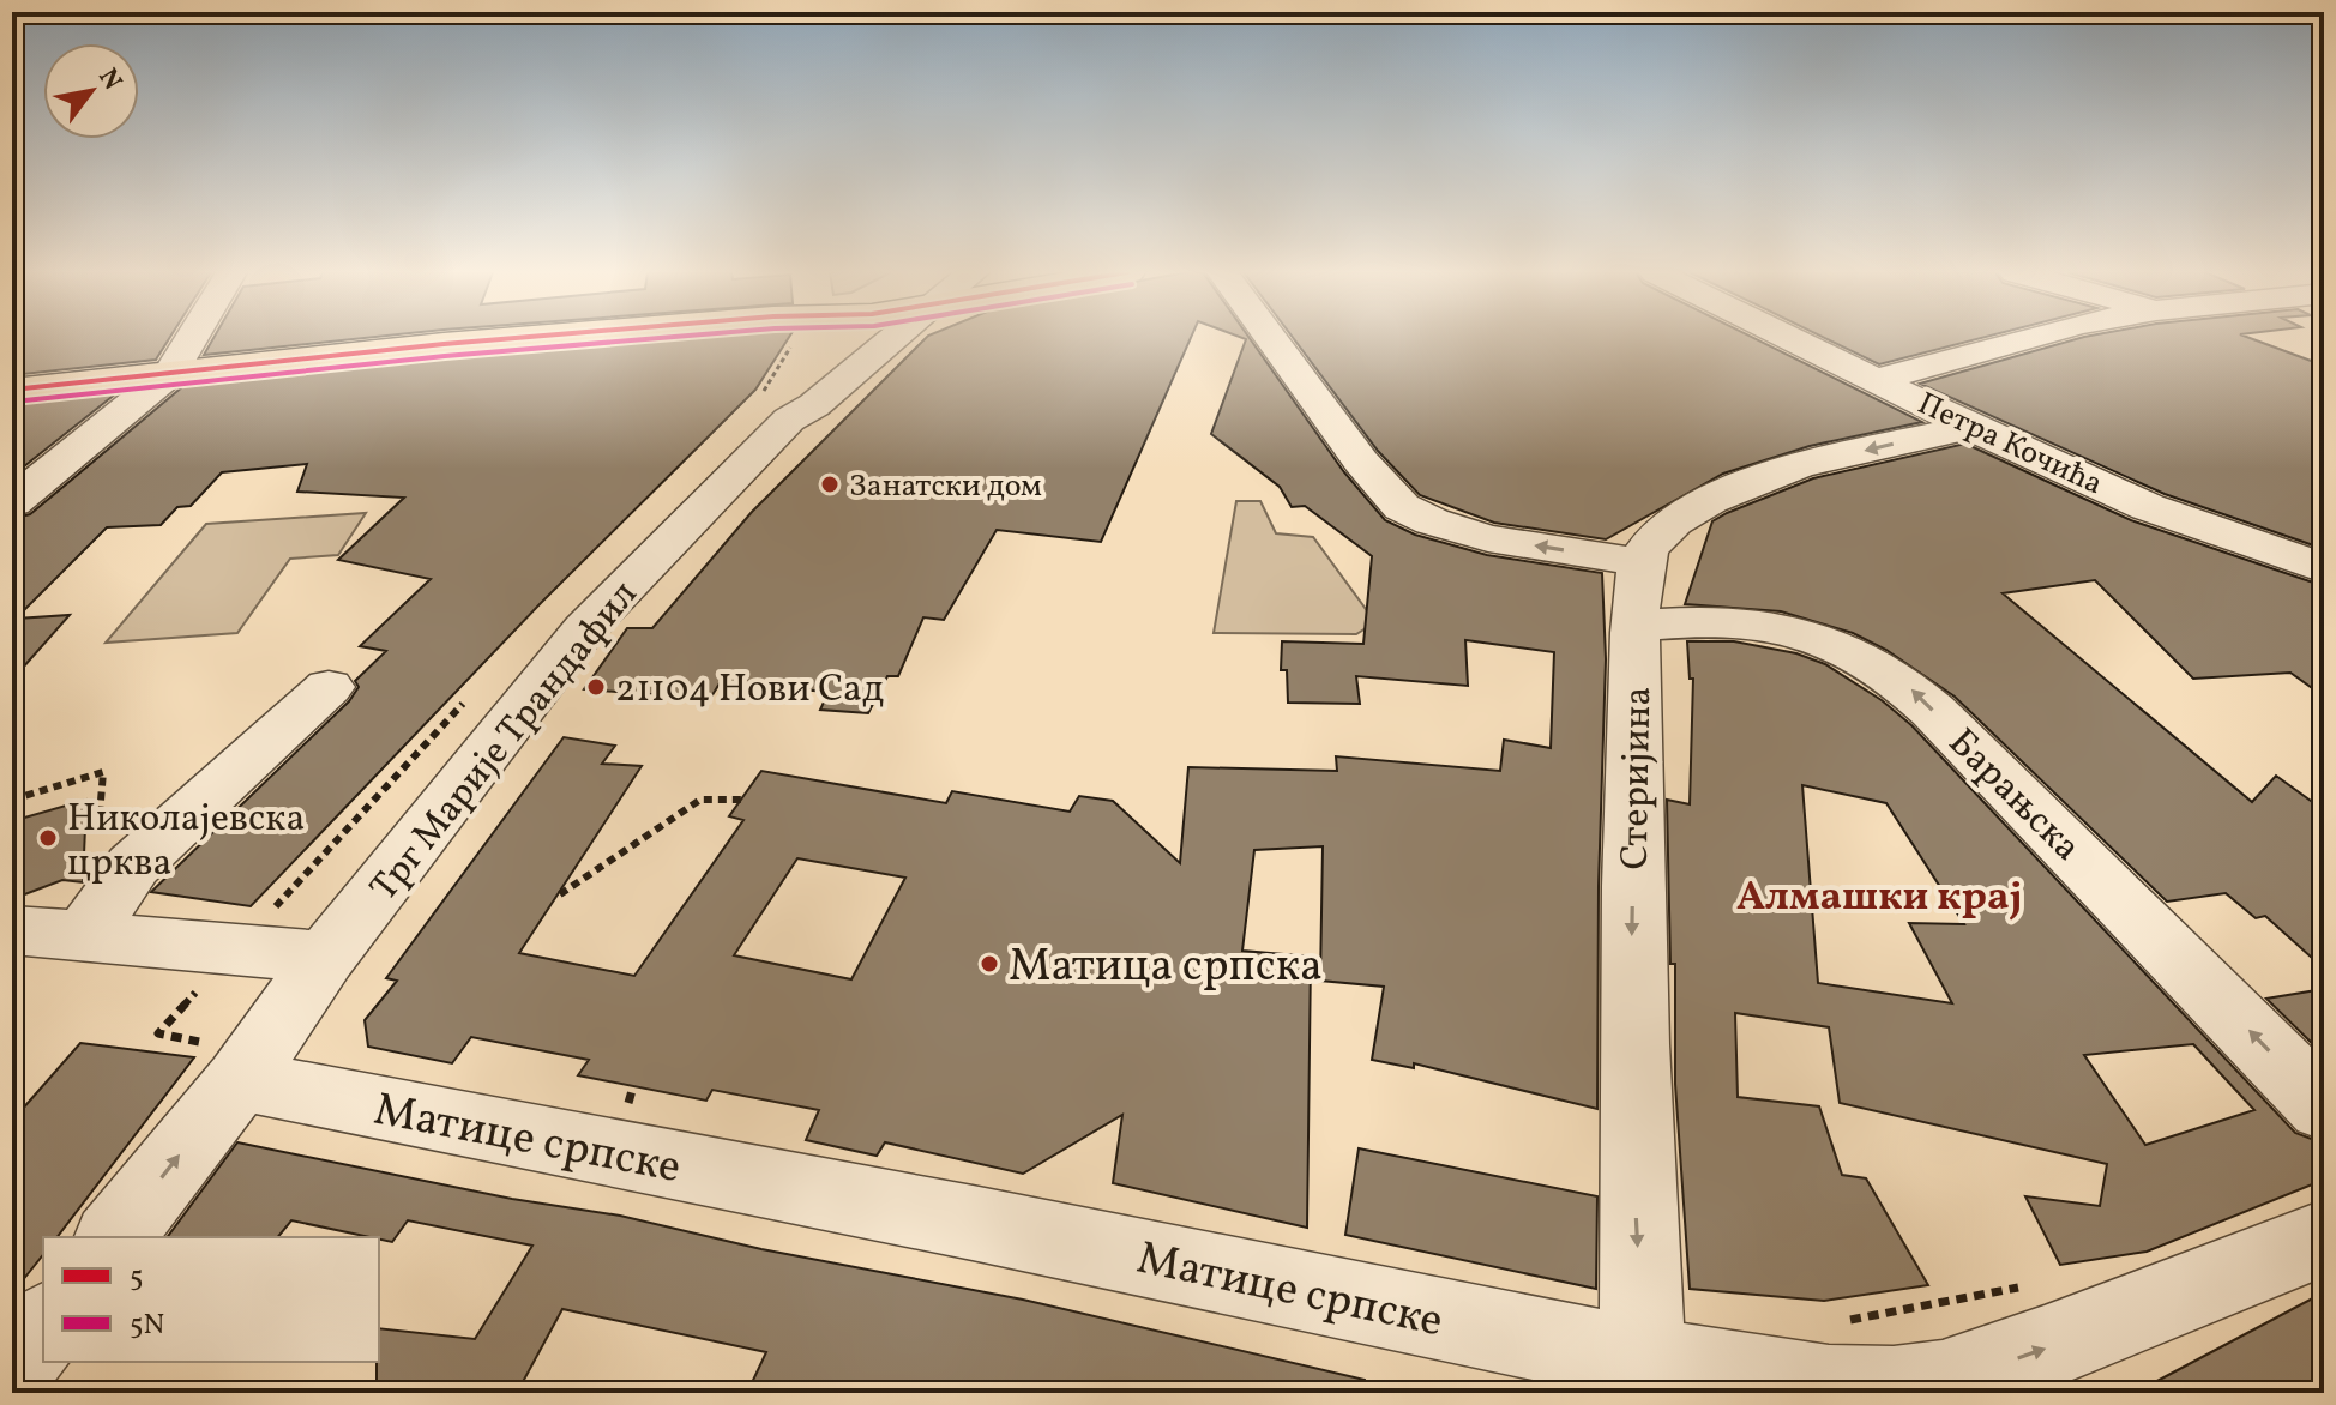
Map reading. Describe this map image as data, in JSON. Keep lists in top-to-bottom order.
{
  "streets": {
    "street": [
      "Петра Кочића",
      "Трг Марије Трандафил",
      "Стеријина",
      "Барањска",
      "Матице српске"
    ]
  },
  "crossings": [
    ["Трг Марије Трандафил", "Матице српске"],
    ["Стеријина", "Барањска"],
    ["Стеријина", "Матице српске"]
  ],
  "one_way": ["Стеријина", "Барањска"],
  "districts": ["Алмашки крај"],
  "places": [
    "Занатски дом",
    "21104 Нови Сад",
    "Николајевска црква",
    "Матица српска"
  ],
  "lines": ["transit line 5", "transit line 5N"],
  "legend": ["5", "5N"],
  "north": "top right"
}
